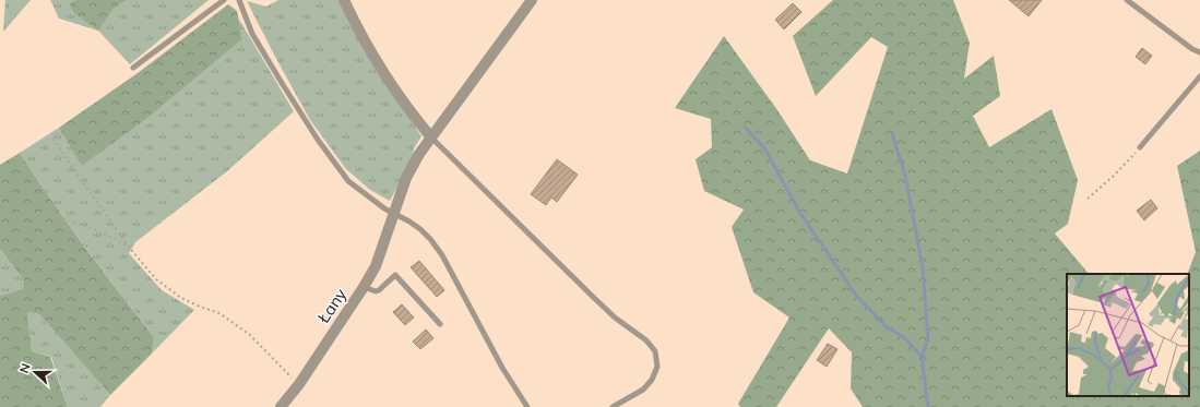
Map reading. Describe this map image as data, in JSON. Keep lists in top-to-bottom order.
{
  "streets": {
    "street": ["Łany"]
  },
  "north": "left"
}
